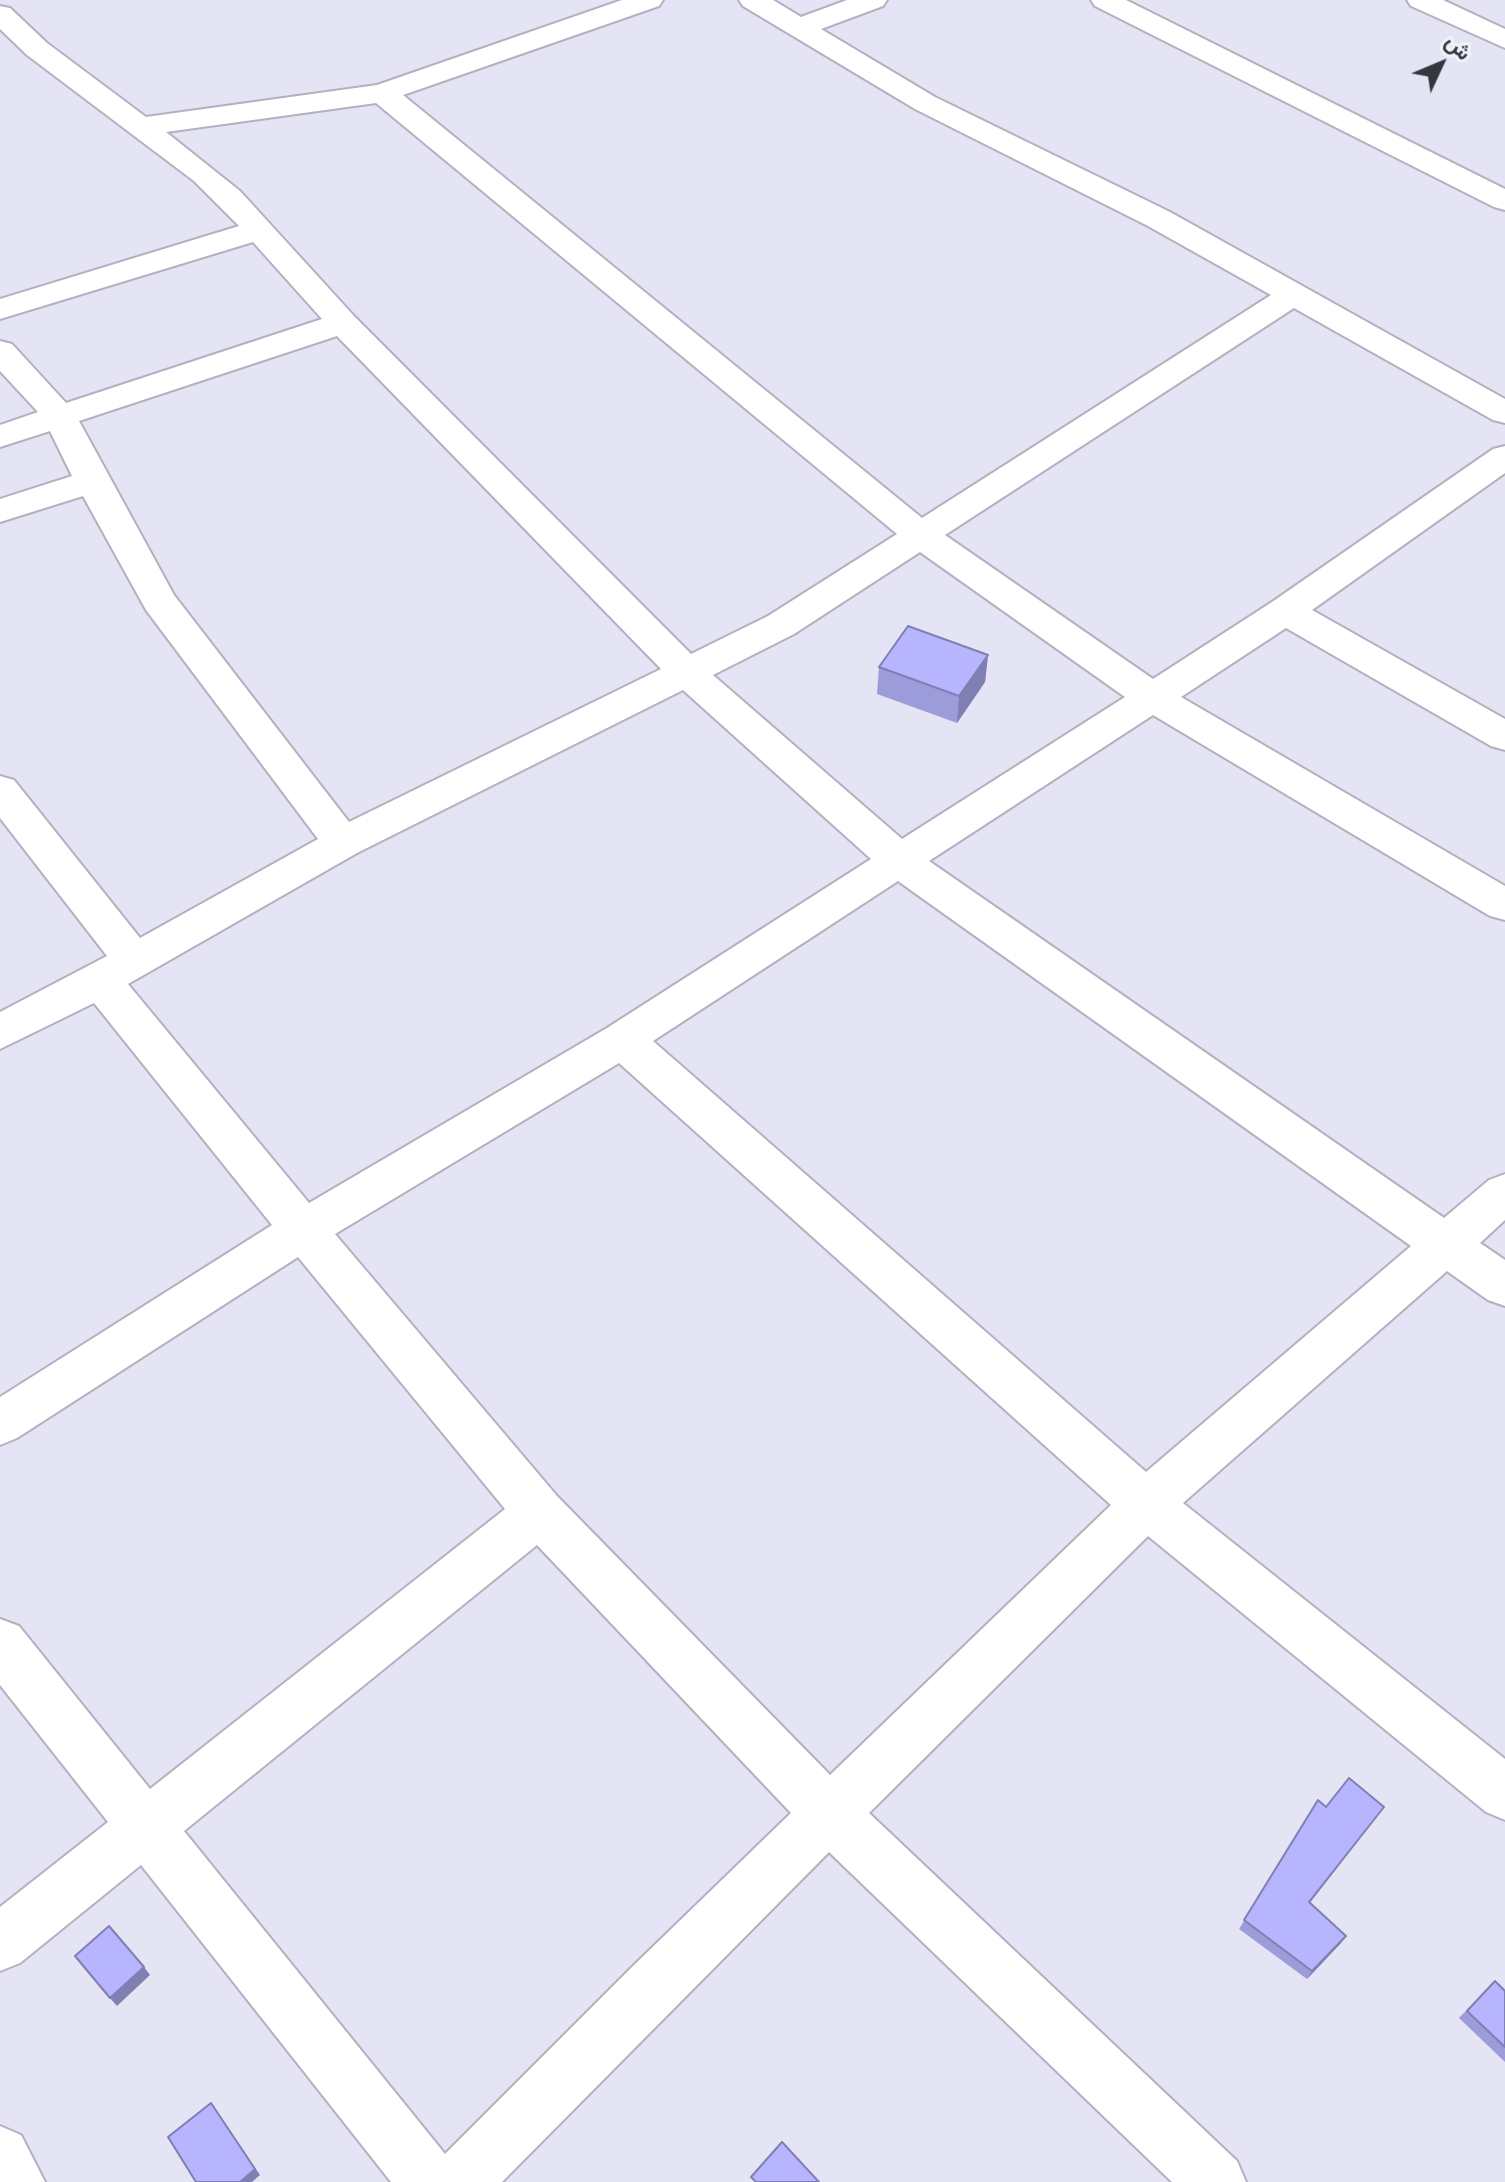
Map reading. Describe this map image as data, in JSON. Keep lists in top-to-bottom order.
{
  "north": "top right"
}
